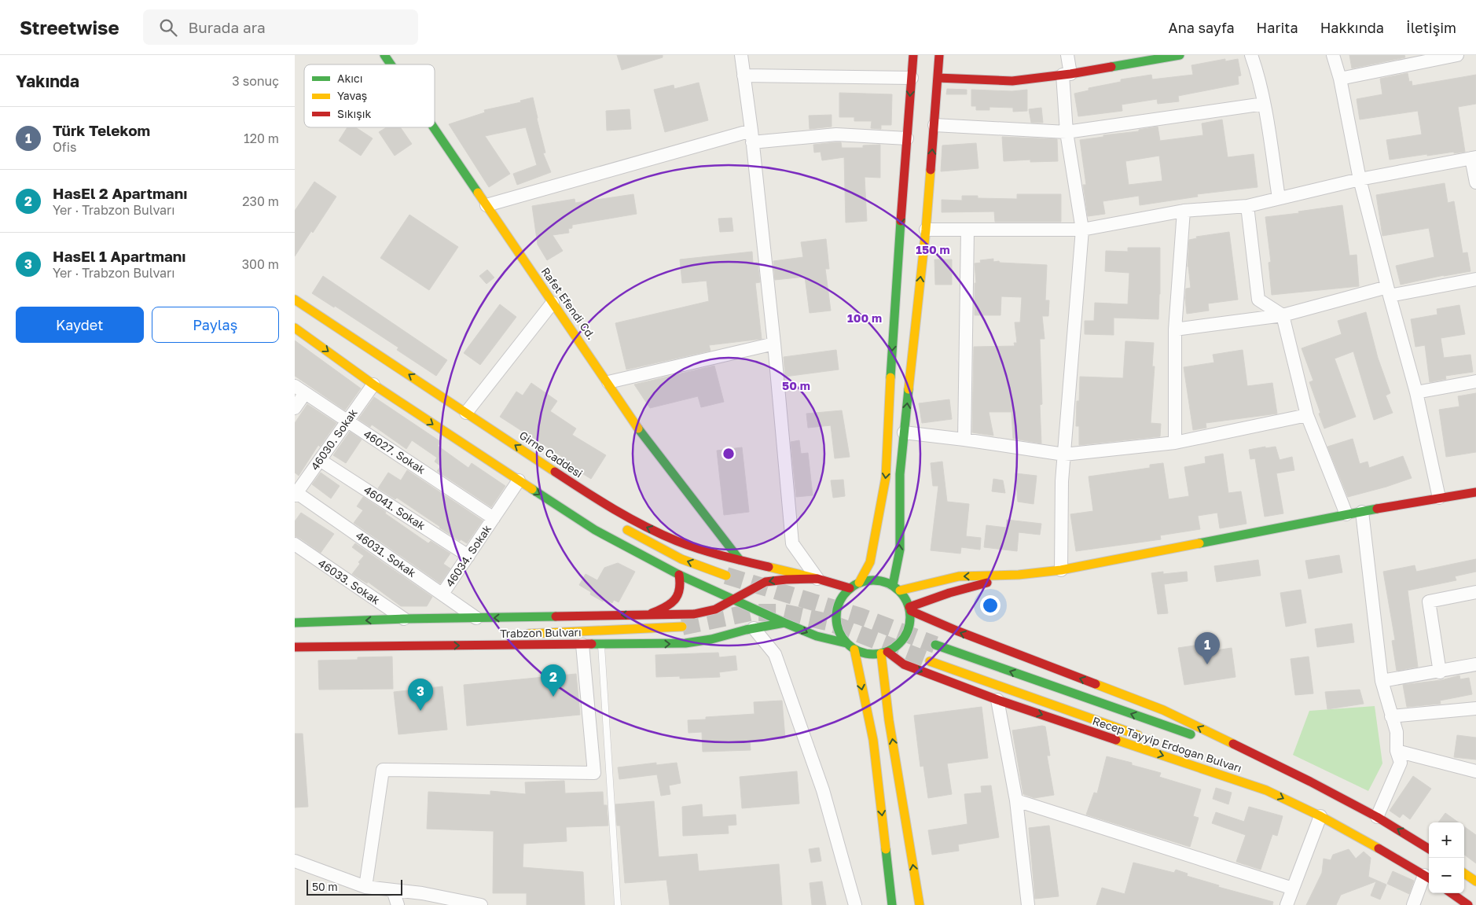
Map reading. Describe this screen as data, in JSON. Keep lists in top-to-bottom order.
{
  "streets": {
    "main road": [
      "Rafet Efendi Cd.",
      "Girne Caddesi",
      "Trabzon Bulvarı",
      "Recep Tayyip Erdoğan Bulvarı"
    ],
    "street": [
      "46030. Sokak",
      "46027. Sokak",
      "46041. Sokak",
      "46031. Sokak",
      "46034. Sokak",
      "46033. Sokak"
    ]
  },
  "crossings": [
    ["Rafet Efendi Cd.", "Girne Caddesi"],
    ["46030. Sokak", "46027. Sokak"],
    ["46030. Sokak", "46041. Sokak"],
    ["46030. Sokak", "46031. Sokak"],
    ["46027. Sokak", "46034. Sokak"],
    ["Girne Caddesi", "Trabzon Bulvarı"],
    ["46041. Sokak", "46034. Sokak"],
    ["46031. Sokak", "46034. Sokak"],
    ["46031. Sokak", "Trabzon Bulvarı"],
    ["46033. Sokak", "Trabzon Bulvarı"],
    ["Trabzon Bulvarı", "Recep Tayyip Erdoğan Bulvarı"]
  ],
  "legend": ["Akıcı", "Yavaş", "Sıkışık"],
  "scale_bar": "50 m",
  "page": {
    "header": "Streetwise",
    "search": "Burada ara",
    "nav": [
      "Ana sayfa",
      "Harita",
      "Hakkında",
      "İletişim"
    ],
    "heading": ["Yakında", "3 sonuç"],
    "list": [
      {
        "mark": "1",
        "name": "Türk Telekom",
        "note": "Ofis",
        "value": "120 m"
      },
      {
        "mark": "2",
        "name": "HasEl 2 Apartmanı",
        "note": "Yer · Trabzon Bulvarı",
        "value": "230 m"
      },
      {
        "mark": "3",
        "name": "HasEl 1 Apartmanı",
        "note": "Yer · Trabzon Bulvarı",
        "value": "300 m"
      }
    ],
    "buttons": ["Kaydet", "Paylaş"],
    "pins": ["1", "2", "3"],
    "map_buttons": ["+", "−"],
    "scale": "50 m"
  },
  "rings": ["150 m", "100 m", "50 m"]
}
